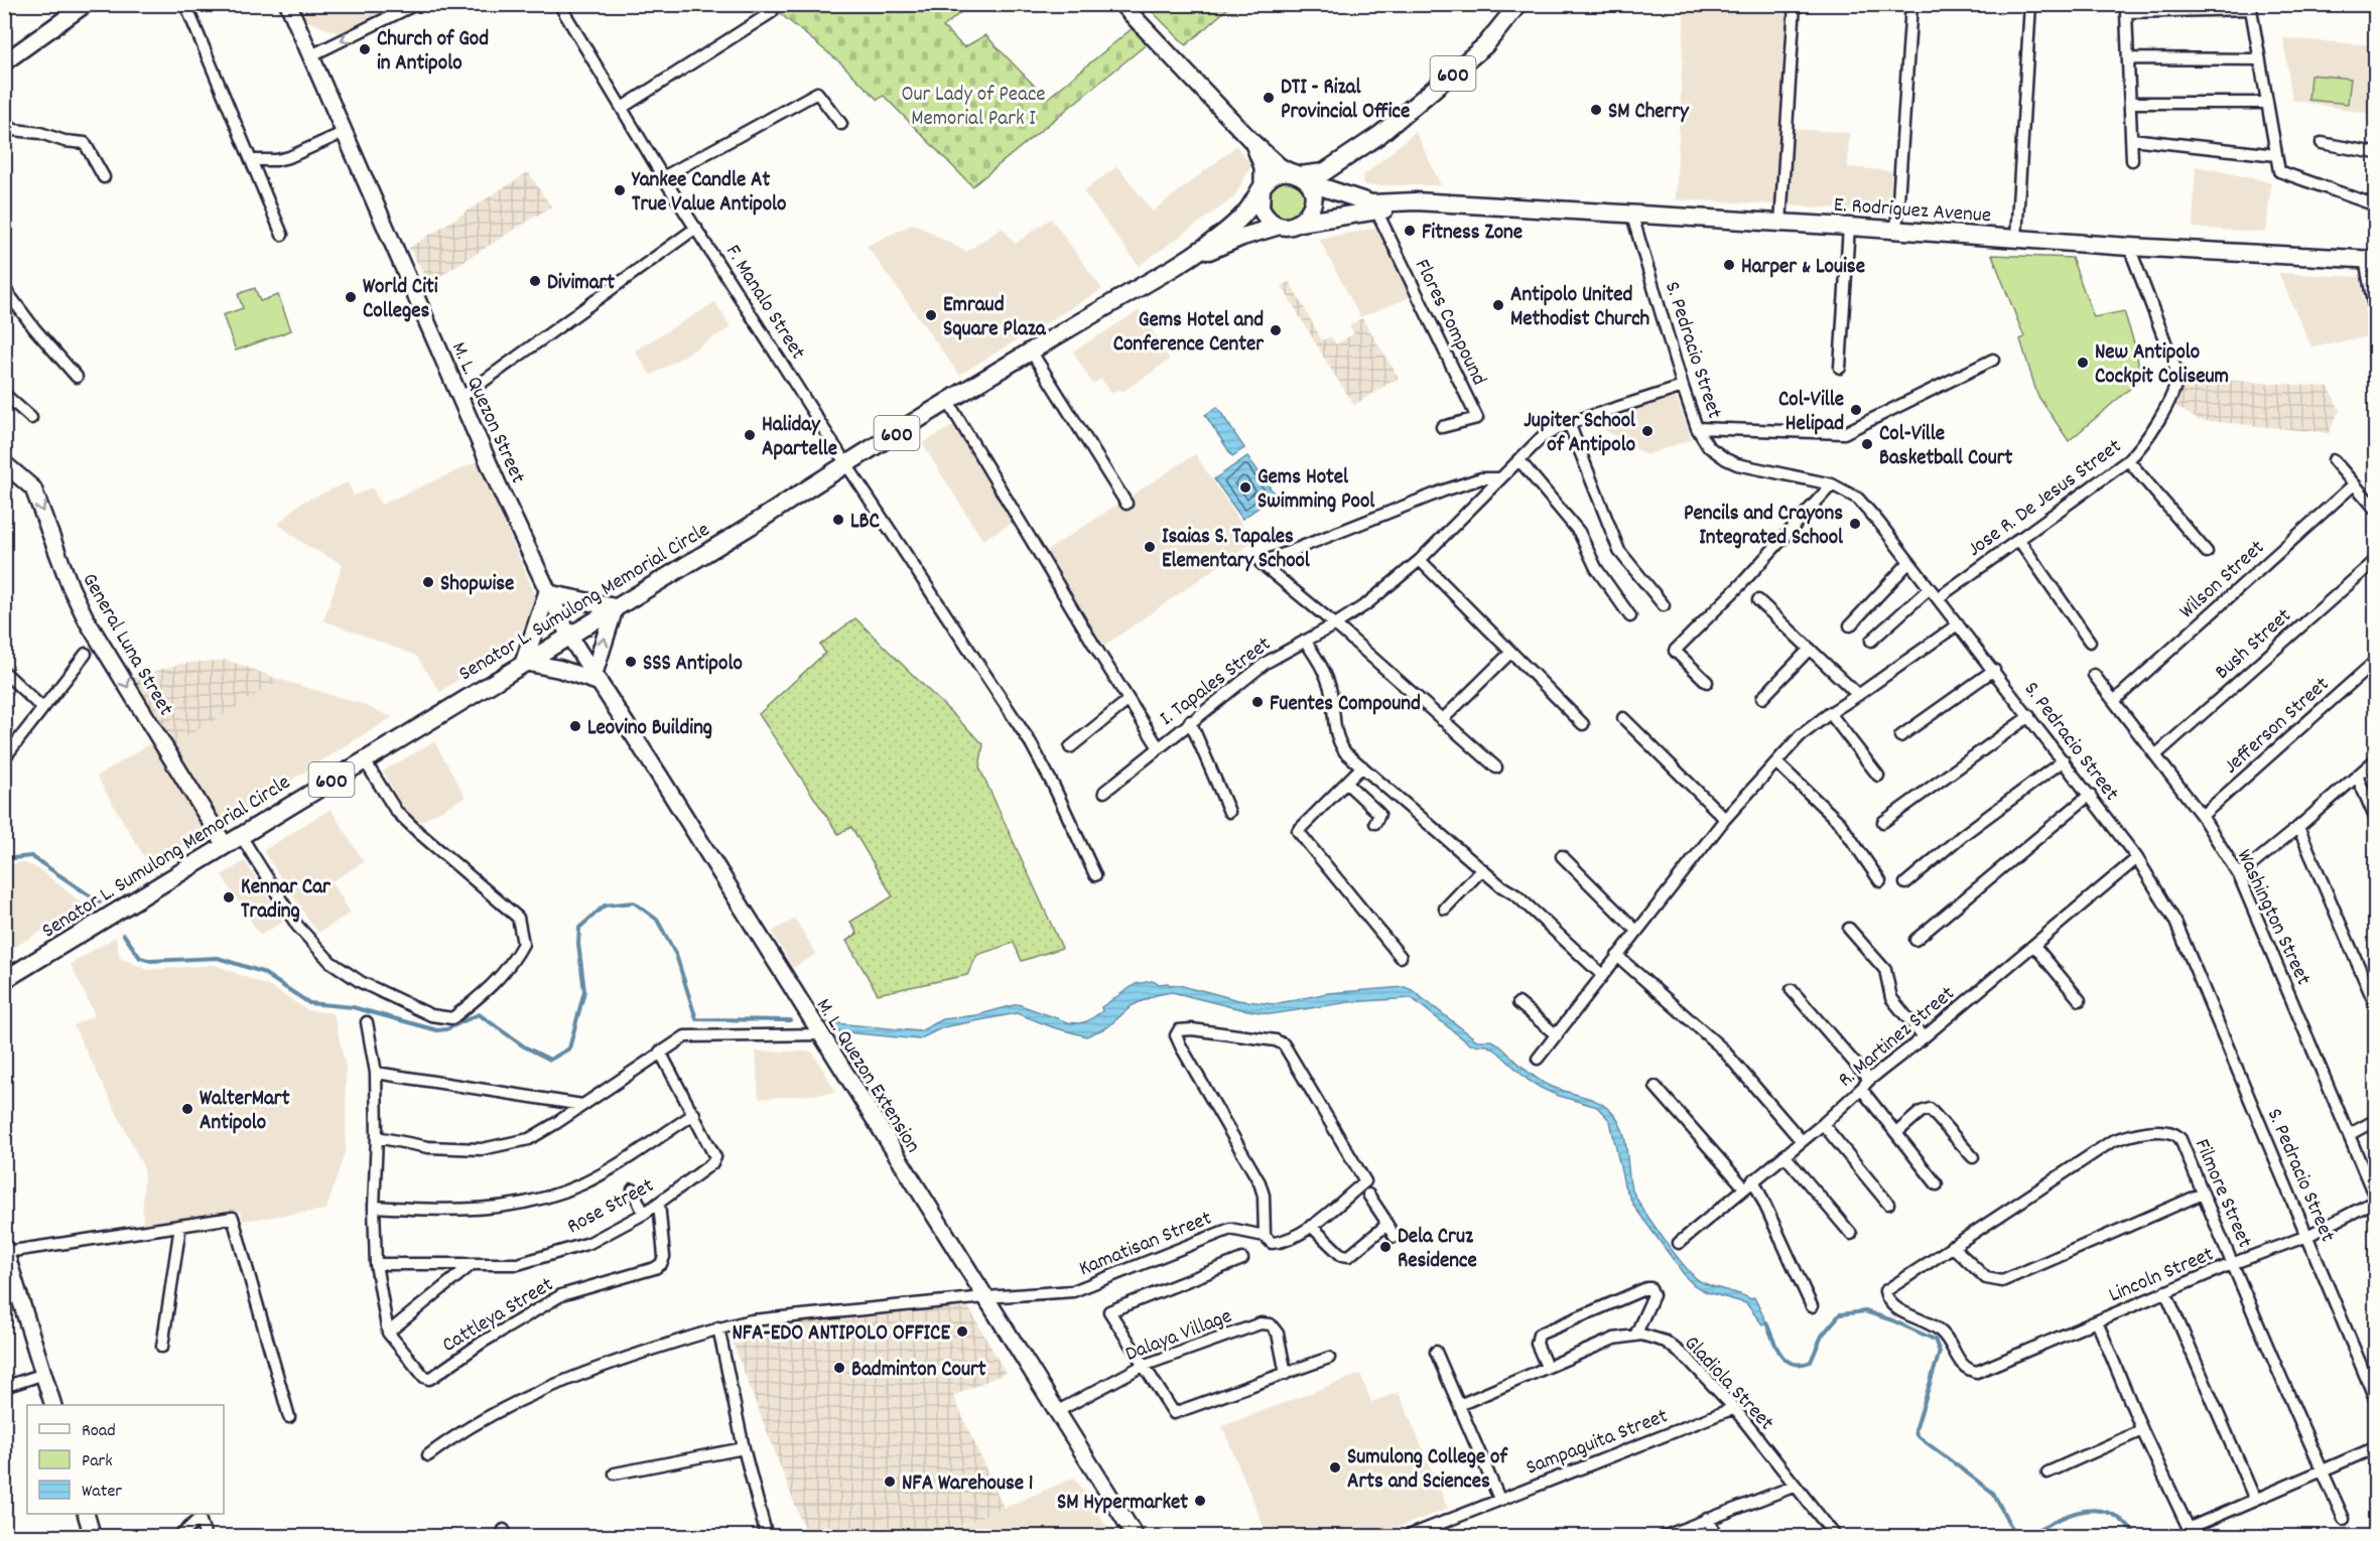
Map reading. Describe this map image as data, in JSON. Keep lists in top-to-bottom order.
{
  "streets": {
    "main road": [
      "600",
      "E. Rodriguez Avenue",
      "M. L. Quezon Street",
      "Senator L. Sumulong Memorial Circle",
      "General Luna Street",
      "M. L. Quezon Extension"
    ],
    "street": [
      "F. Manalo Street",
      "Flores Compound",
      "S. Pedracio Street",
      "Jose R. De Jesus Street",
      "Wilson Street",
      "Bush Street",
      "I. Tapales Street",
      "Jefferson Street",
      "Washington Street",
      "R. Martinez Street",
      "Filmore Street",
      "Rose Street",
      "Kamatisan Street",
      "Lincoln Street",
      "Cattleya Street",
      "Dalaya Village",
      "Gladiola Street",
      "Sampaguita Street"
    ]
  },
  "crossings": [
    ["600", "E. Rodriguez Avenue"],
    ["600", "Senator L. Sumulong Memorial Circle"],
    ["E. Rodriguez Avenue", "Flores Compound"],
    ["E. Rodriguez Avenue", "S. Pedracio Street"],
    ["E. Rodriguez Avenue", "Jose R. De Jesus Street"],
    ["E. Rodriguez Avenue", "Senator L. Sumulong Memorial Circle"],
    ["F. Manalo Street", "Senator L. Sumulong Memorial Circle"],
    ["S. Pedracio Street", "Jose R. De Jesus Street"],
    ["S. Pedracio Street", "I. Tapales Street"],
    ["S. Pedracio Street", "R. Martinez Street"],
    ["S. Pedracio Street", "Lincoln Street"],
    ["M. L. Quezon Street", "Senator L. Sumulong Memorial Circle"],
    ["M. L. Quezon Street", "M. L. Quezon Extension"],
    ["Wilson Street", "Washington Street"],
    ["Senator L. Sumulong Memorial Circle", "General Luna Street"],
    ["Senator L. Sumulong Memorial Circle", "I. Tapales Street"],
    ["Senator L. Sumulong Memorial Circle", "M. L. Quezon Extension"],
    ["Bush Street", "Washington Street"],
    ["Jefferson Street", "Washington Street"],
    ["Washington Street", "Lincoln Street"],
    ["M. L. Quezon Extension", "Kamatisan Street"],
    ["M. L. Quezon Extension", "Dalaya Village"],
    ["Filmore Street", "Lincoln Street"],
    ["Rose Street", "Cattleya Street"],
    ["Gladiola Street", "Sampaguita Street"]
  ],
  "one_way": ["General Luna Street"],
  "parks": ["Our Lady of Peace Memorial Park I"],
  "places": [
    "Church of God in Antipolo",
    "DTI - Rizal Provincial Office",
    "SM Cherry",
    "Yankee Candle At True Value Antipolo",
    "Fitness Zone",
    "Harper & Louise",
    "Divimart",
    "World Citi Colleges",
    "Antipolo United Methodist Church",
    "Emraud Square Plaza",
    "Gems Hotel and Conference Center",
    "New Antipolo Cockpit Coliseum",
    "Col-Ville Helipad",
    "Jupiter School of Antipolo",
    "Haliday Apartelle",
    "Col-Ville Basketball Court",
    "Gems Hotel Swimming Pool",
    "LBC",
    "Pencils and Crayons Integrated School",
    "Isaias S. Tapales Elementary School",
    "Shopwise",
    "SSS Antipolo",
    "Fuentes Compound",
    "Leovino Building",
    "Kennar Car Trading",
    "WalterMart Antipolo",
    "Dela Cruz Residence",
    "NFA-EDO ANTIPOLO OFFICE",
    "Badminton Court",
    "Sumulong College of Arts and Sciences",
    "NFA Warehouse 1",
    "SM Hypermarket"
  ],
  "legend": ["Road", "Park", "Water"]
}
